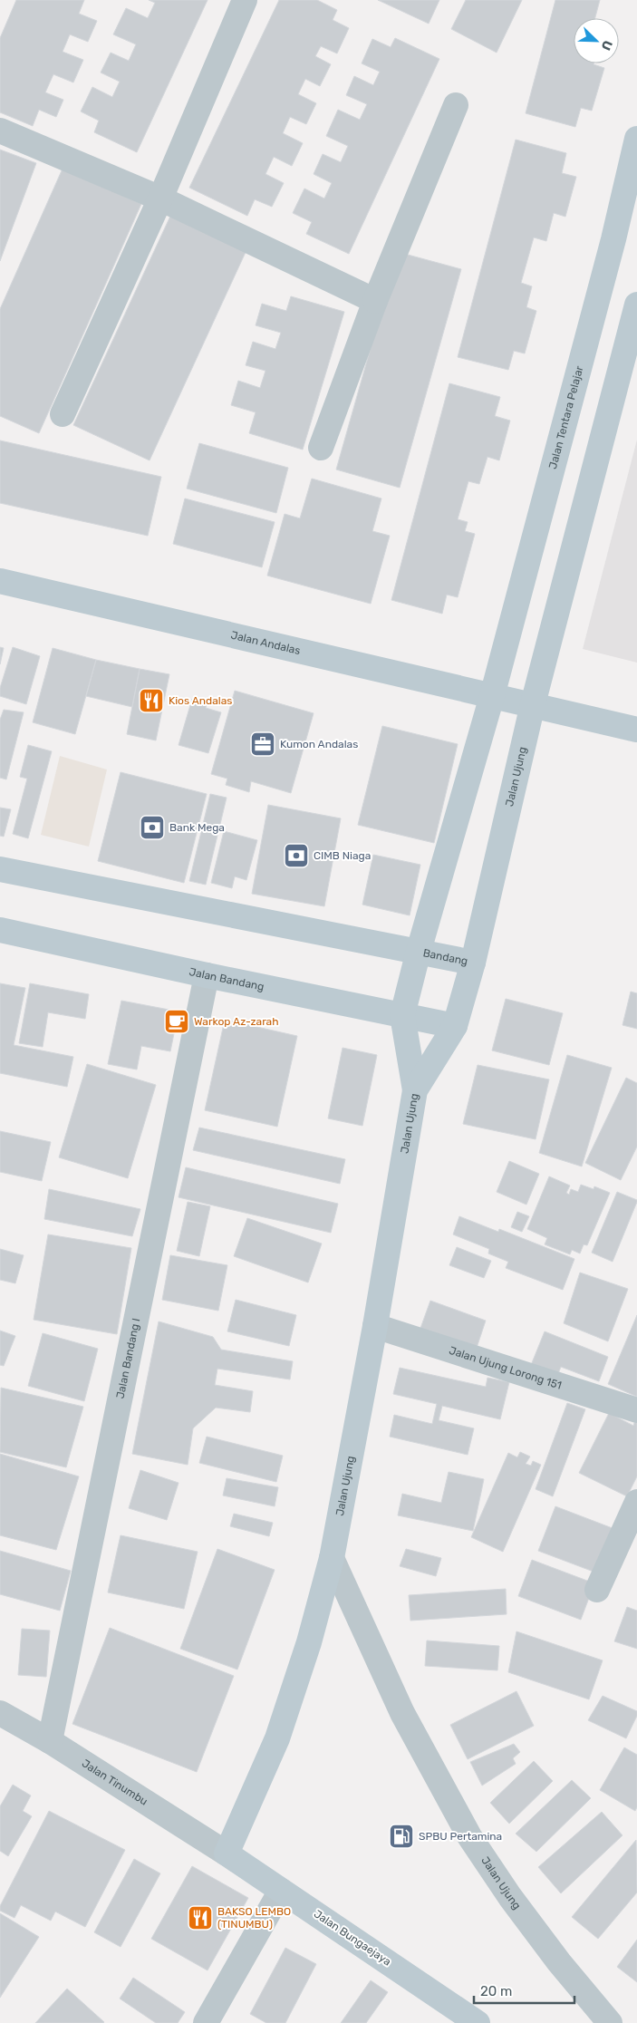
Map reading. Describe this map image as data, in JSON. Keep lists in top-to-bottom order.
{
  "streets": {
    "main road": [
      "Jalan Tentara Pelajar",
      "Jalan Andalas",
      "Jalan Ujung",
      "Bandang",
      "Jalan Bandang",
      "Jalan Bungaejaya"
    ],
    "street": ["Jalan Bandang I", "Jalan Ujung Lorong 151", "Jalan Tinumbu"]
  },
  "crossings": [
    ["Jalan Tentara Pelajar", "Jalan Andalas"],
    ["Jalan Tentara Pelajar", "Bandang"],
    ["Jalan Tentara Pelajar", "Jalan Bandang"],
    ["Jalan Andalas", "Jalan Ujung"],
    ["Jalan Ujung", "Bandang"],
    ["Jalan Ujung", "Jalan Bandang"],
    ["Jalan Ujung", "Jalan Ujung Lorong 151"],
    ["Jalan Ujung", "Jalan Tinumbu"],
    ["Jalan Ujung", "Jalan Bungaejaya"],
    ["Jalan Bandang", "Jalan Bandang I"],
    ["Jalan Bandang I", "Jalan Tinumbu"],
    ["Jalan Tinumbu", "Jalan Bungaejaya"]
  ],
  "places": {
    "restaurant": ["Kios Andalas", "BAKSO LEMBO (TINUMBU)"],
    "office": ["Kumon Andalas"],
    "bank": ["Bank Mega", "CIMB Niaga"],
    "cafe": ["Warkop Az-zarah"],
    "fuel station": ["SPBU Pertamina"]
  },
  "scale_bar": "20 m",
  "north": "bottom right"
}
